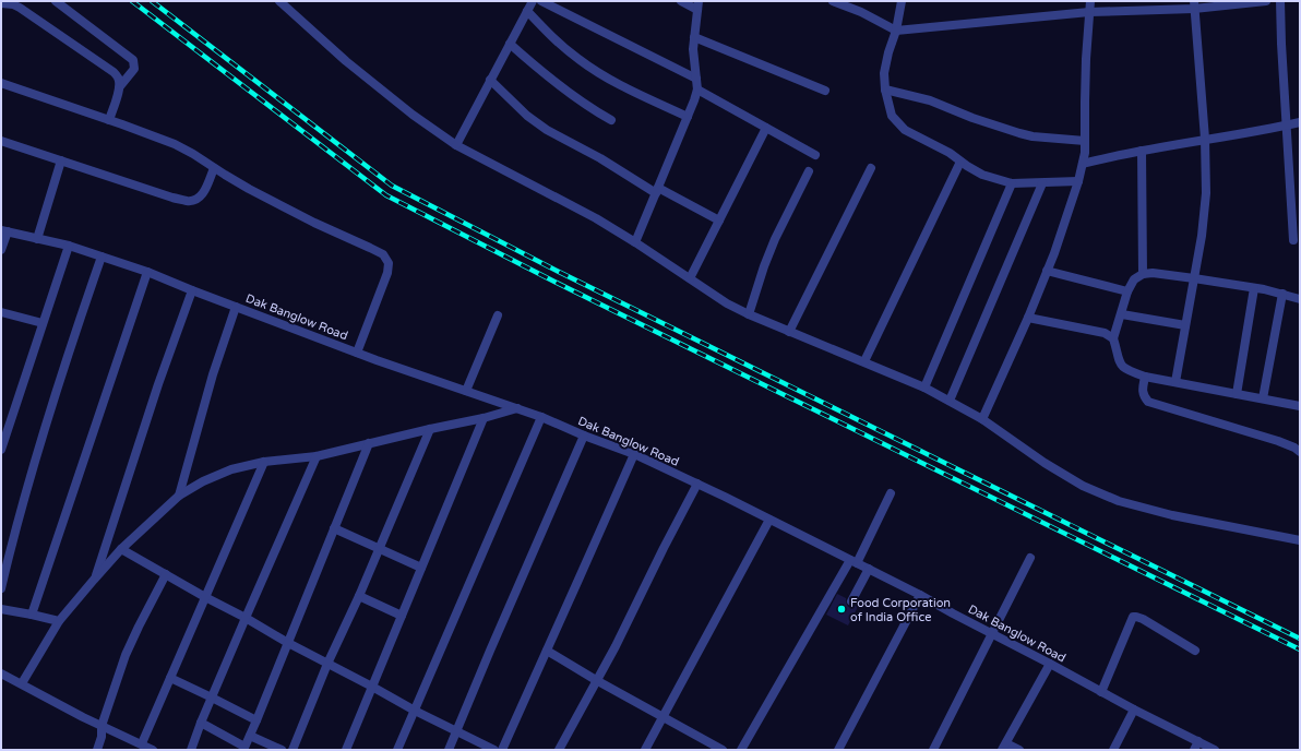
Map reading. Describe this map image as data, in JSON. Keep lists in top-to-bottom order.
{
  "streets": {
    "street": ["Dak Banglow Road"]
  },
  "places": ["Food Corporation of India Office"]
}
